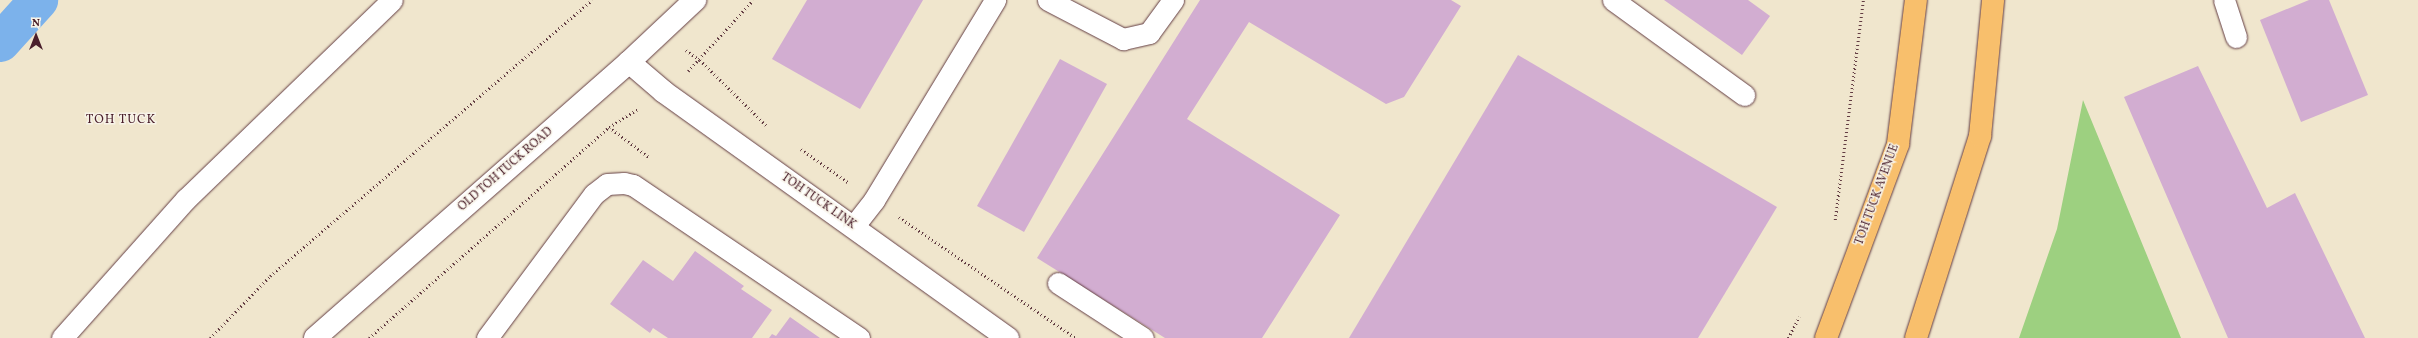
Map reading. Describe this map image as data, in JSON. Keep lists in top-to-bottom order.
{
  "streets": {
    "main road": ["TOH TUCK AVENUE"],
    "street": ["OLD TOH TUCK ROAD", "TOH TUCK LINK"]
  },
  "crossings": [
    ["OLD TOH TUCK ROAD", "TOH TUCK LINK"]
  ],
  "districts": ["TOH TUCK"],
  "north": "top"
}
